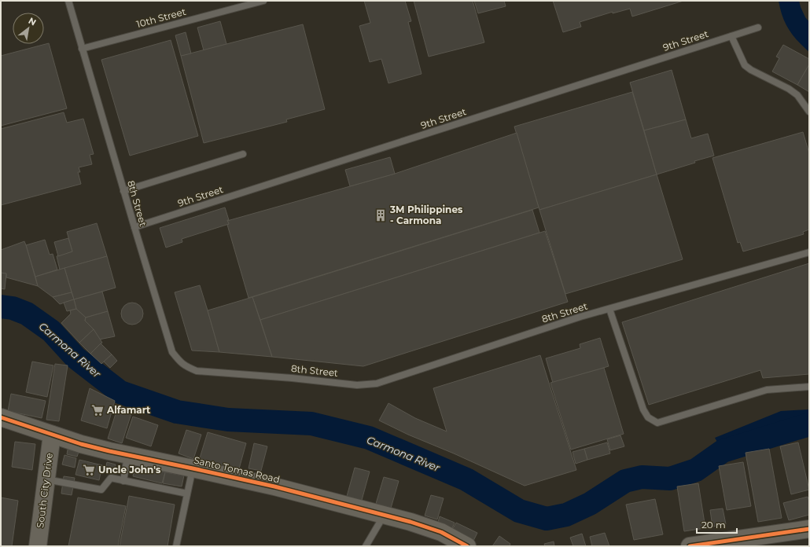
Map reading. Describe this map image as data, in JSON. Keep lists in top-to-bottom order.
{
  "streets": {
    "street": ["Santo Tomas Road", "South City Drive"],
    "lane": ["10th Street", "9th Street", "8th Street"]
  },
  "crossings": [
    ["10th Street", "8th Street"],
    ["9th Street", "8th Street"],
    ["Santo Tomas Road", "South City Drive"]
  ],
  "water": ["Carmona River"],
  "places": {
    "building": ["3M Philippines - Carmona"],
    "supermarket": ["Alfamart", "Uncle John's"]
  },
  "scale_bar": "20 m",
  "north": "top right"
}
